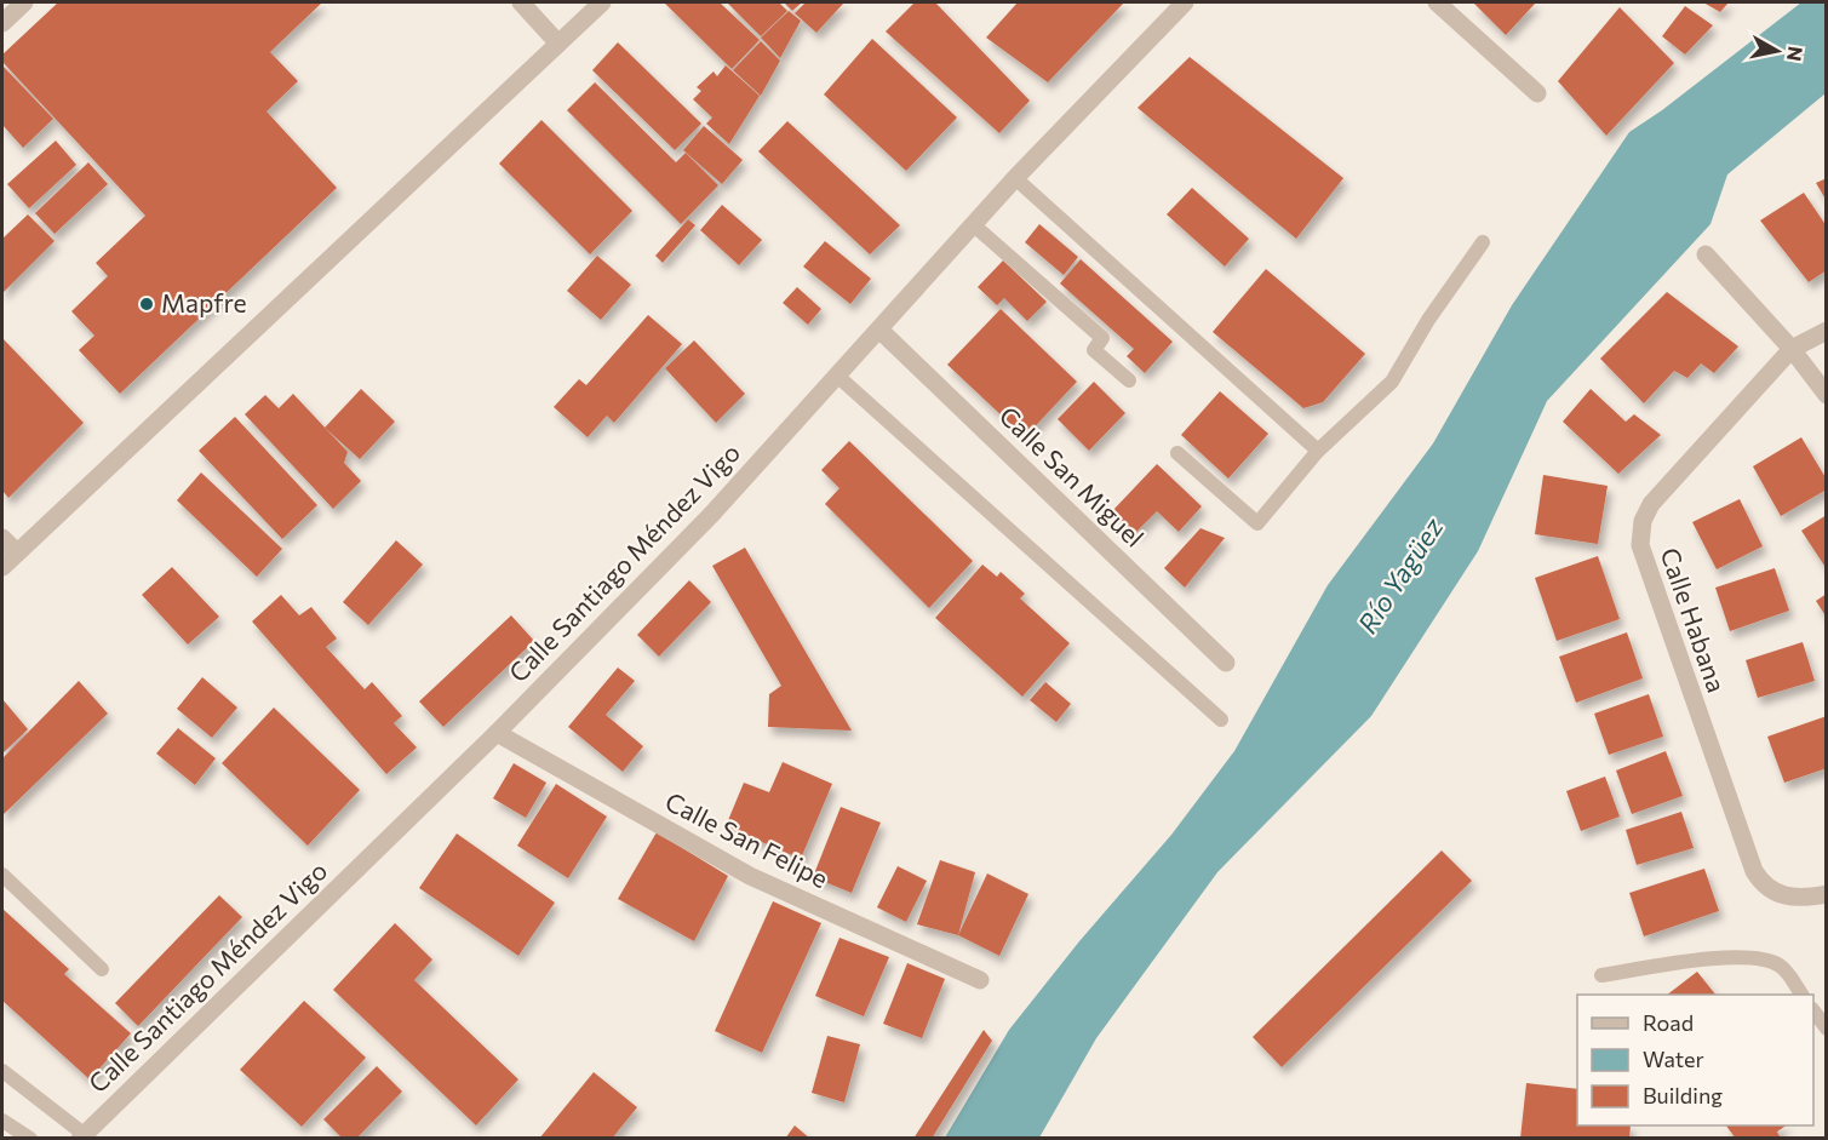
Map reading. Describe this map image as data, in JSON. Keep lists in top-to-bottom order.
{
  "streets": {
    "street": [
      "Calle San Miguel",
      "Calle Santiago Méndez Vigo",
      "Calle Habana",
      "Calle San Felipe"
    ]
  },
  "crossings": [
    ["Calle San Miguel", "Calle Santiago Méndez Vigo"],
    ["Calle Santiago Méndez Vigo", "Calle San Felipe"]
  ],
  "water": ["Río Yagüez"],
  "places": ["Mapfre"],
  "legend": ["Road", "Water", "Building"],
  "north": "right"
}
